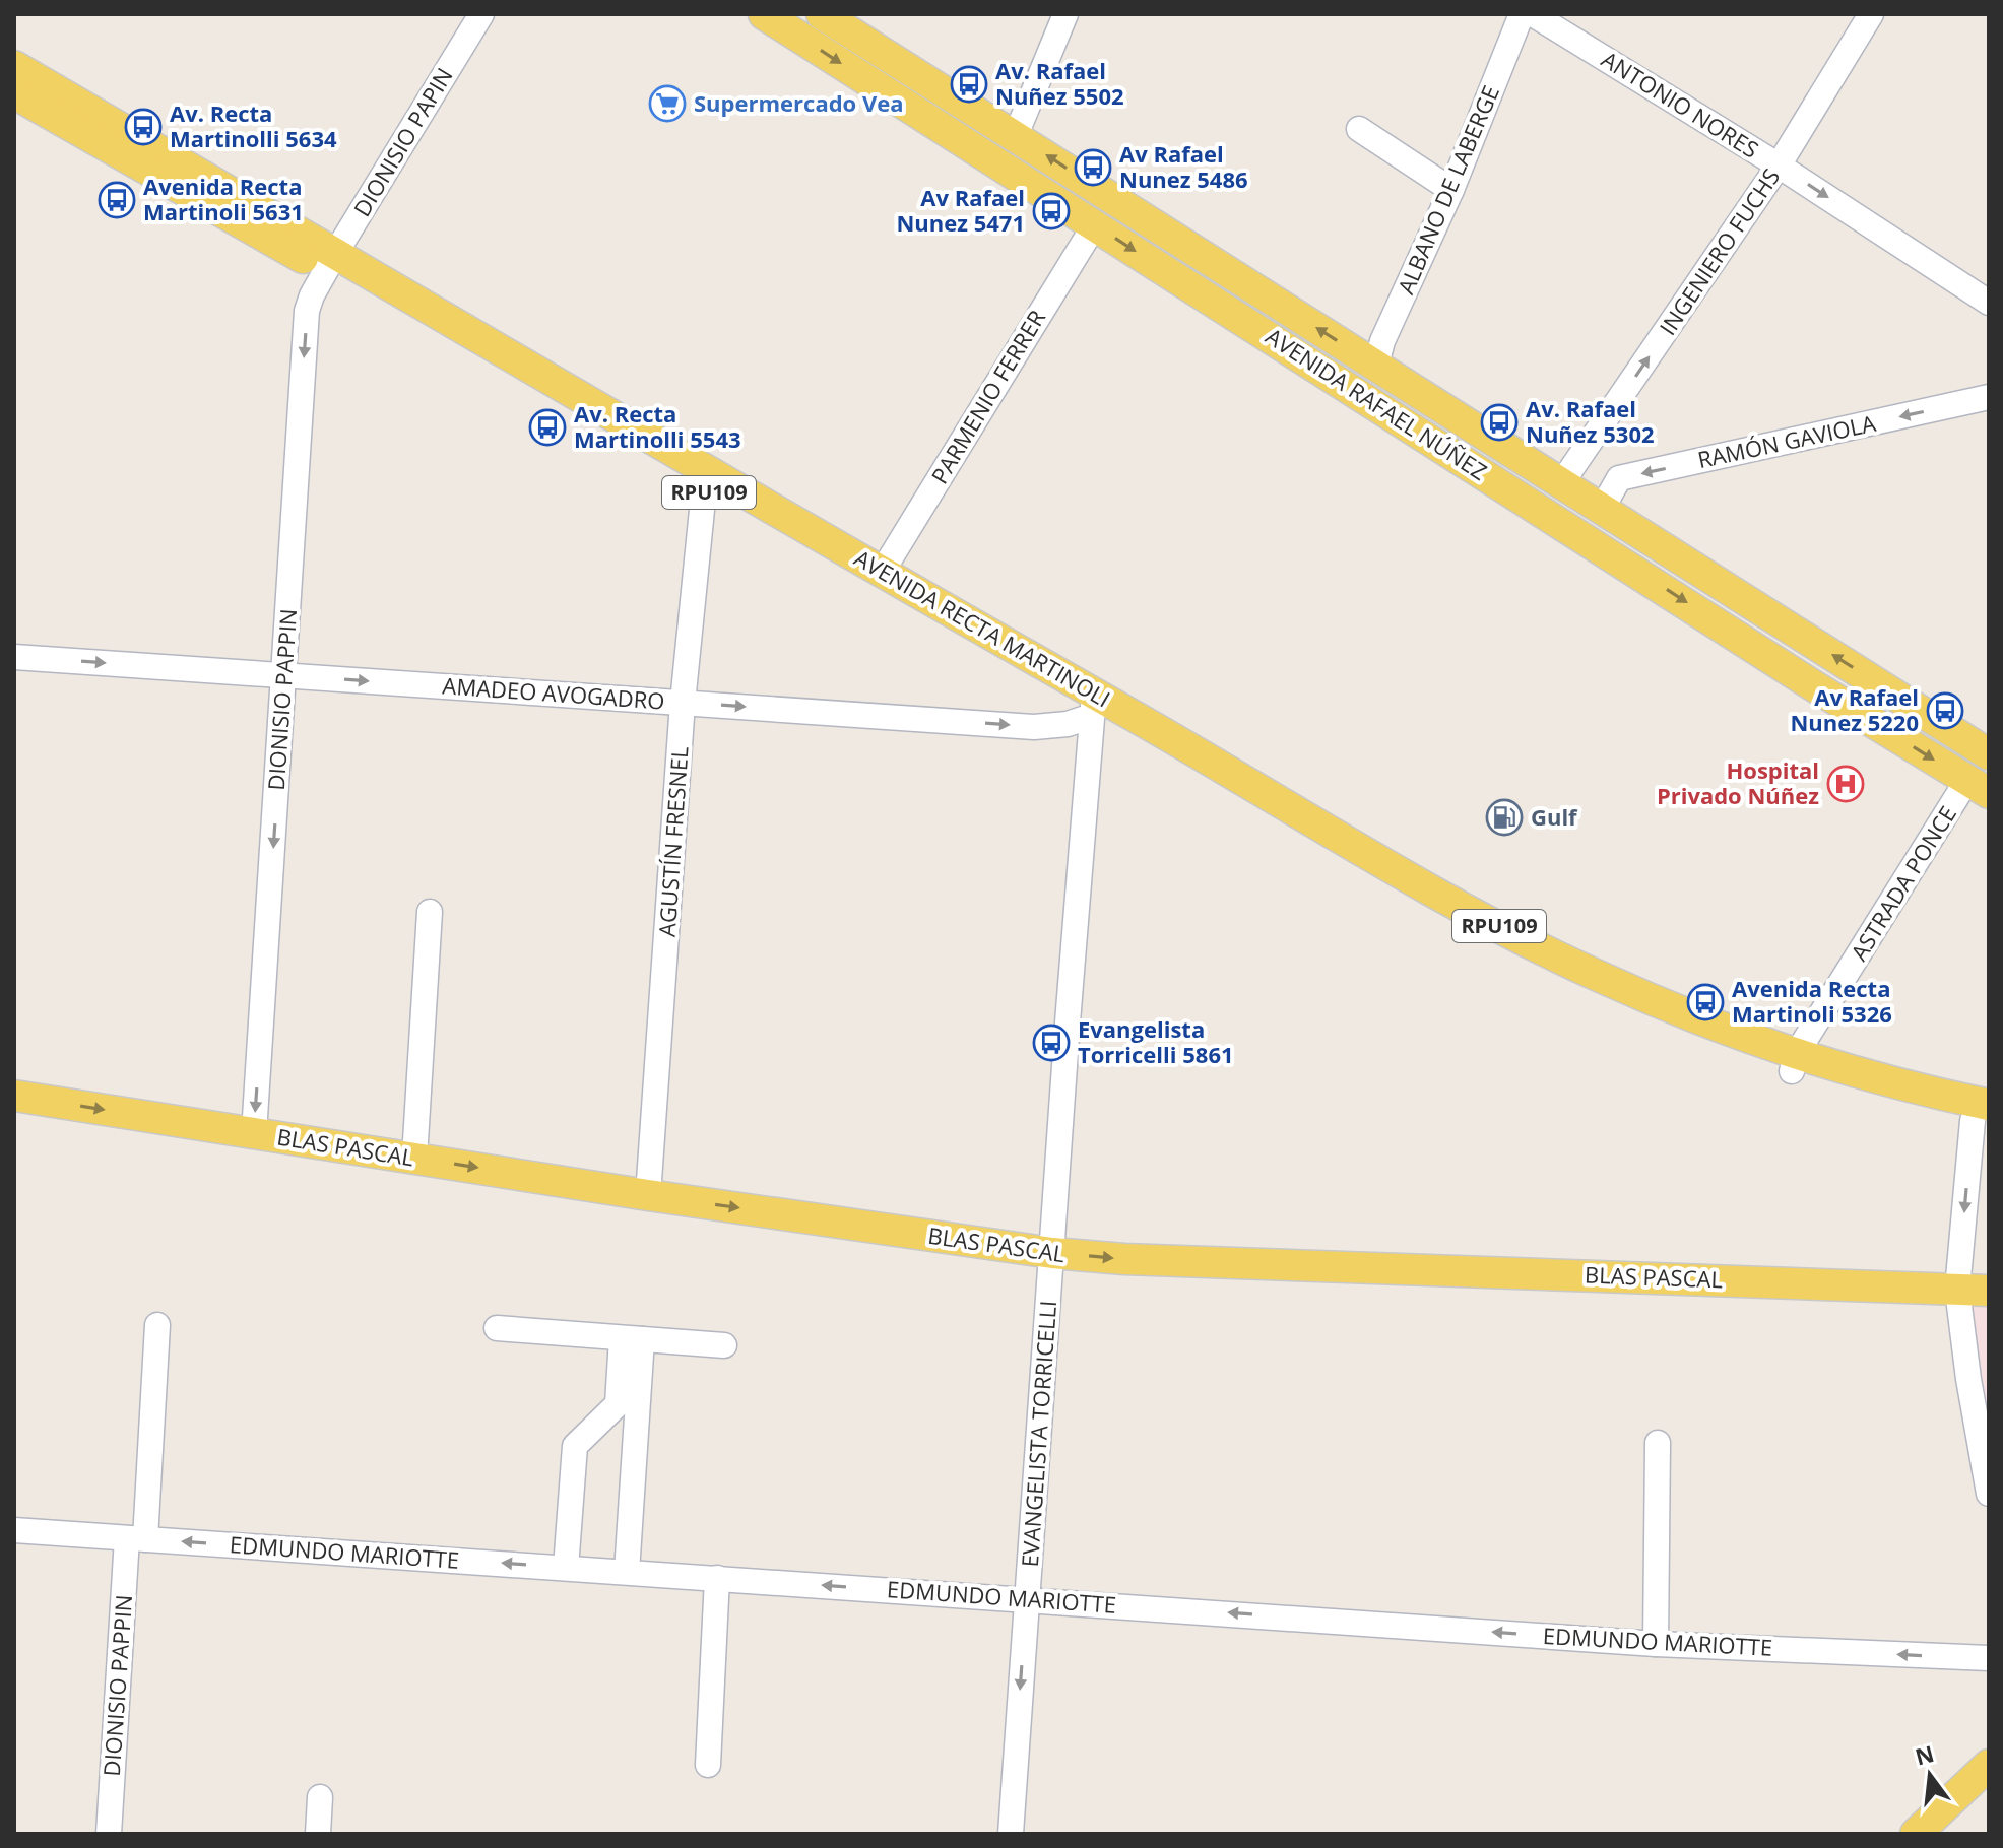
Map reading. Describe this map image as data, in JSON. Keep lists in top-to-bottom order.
{
  "streets": {
    "main road": [
      "AVENIDA RAFAEL NÚÑEZ",
      "RPU109",
      "AVENIDA RECTA MARTINOLI",
      "BLAS PASCAL"
    ],
    "street": [
      "ANTONIO NORES",
      "DIONISIO PAPIN",
      "ALBANO DE LABERGE",
      "INGENIERO FUCHS",
      "PARMENIO FERRER",
      "RAMÓN GAVIOLA",
      "AMADEO AVOGADRO",
      "DIONISIO PAPPIN",
      "AGUSTÍN FRESNEL",
      "ASTRADA PONCE",
      "EVANGELISTA TORRICELLI",
      "EDMUNDO MARIOTTE"
    ]
  },
  "crossings": [
    ["ANTONIO NORES", "INGENIERO FUCHS"],
    ["DIONISIO PAPIN", "AVENIDA RECTA MARTINOLI"],
    ["DIONISIO PAPIN", "DIONISIO PAPPIN"],
    ["ALBANO DE LABERGE", "AVENIDA RAFAEL NÚÑEZ"],
    ["INGENIERO FUCHS", "AVENIDA RAFAEL NÚÑEZ"],
    ["PARMENIO FERRER", "AVENIDA RAFAEL NÚÑEZ"],
    ["PARMENIO FERRER", "AVENIDA RECTA MARTINOLI"],
    ["AVENIDA RAFAEL NÚÑEZ", "ASTRADA PONCE"],
    ["AVENIDA RECTA MARTINOLI", "AMADEO AVOGADRO"],
    ["AVENIDA RECTA MARTINOLI", "DIONISIO PAPPIN"],
    ["AVENIDA RECTA MARTINOLI", "AGUSTÍN FRESNEL"],
    ["AVENIDA RECTA MARTINOLI", "ASTRADA PONCE"],
    ["AVENIDA RECTA MARTINOLI", "EVANGELISTA TORRICELLI"],
    ["AMADEO AVOGADRO", "DIONISIO PAPPIN"],
    ["AMADEO AVOGADRO", "AGUSTÍN FRESNEL"],
    ["AMADEO AVOGADRO", "EVANGELISTA TORRICELLI"],
    ["DIONISIO PAPPIN", "BLAS PASCAL"],
    ["DIONISIO PAPPIN", "EDMUNDO MARIOTTE"],
    ["AGUSTÍN FRESNEL", "BLAS PASCAL"],
    ["BLAS PASCAL", "EVANGELISTA TORRICELLI"],
    ["EVANGELISTA TORRICELLI", "EDMUNDO MARIOTTE"]
  ],
  "one_way": [
    "ANTONIO NORES",
    "INGENIERO FUCHS",
    "RAMÓN GAVIOLA",
    "AMADEO AVOGADRO",
    "DIONISIO PAPPIN",
    "BLAS PASCAL",
    "EDMUNDO MARIOTTE"
  ],
  "places": {
    "bus stop": [
      "Av. Rafael Nuñez 5502",
      "Av. Recta Martinolli 5634",
      "Av Rafael Nunez 5486",
      "Avenida Recta Martinoli 5631",
      "Av Rafael Nunez 5471",
      "Av. Rafael Nuñez 5302",
      "Av. Recta Martinolli 5543",
      "Av Rafael Nunez 5220",
      "Avenida Recta Martinoli 5326",
      "Evangelista Torricelli 5861"
    ],
    "supermarket": ["Supermercado Vea"],
    "hospital": ["Hospital Privado Núñez"],
    "fuel station": ["Gulf"]
  },
  "north": "top"
}
